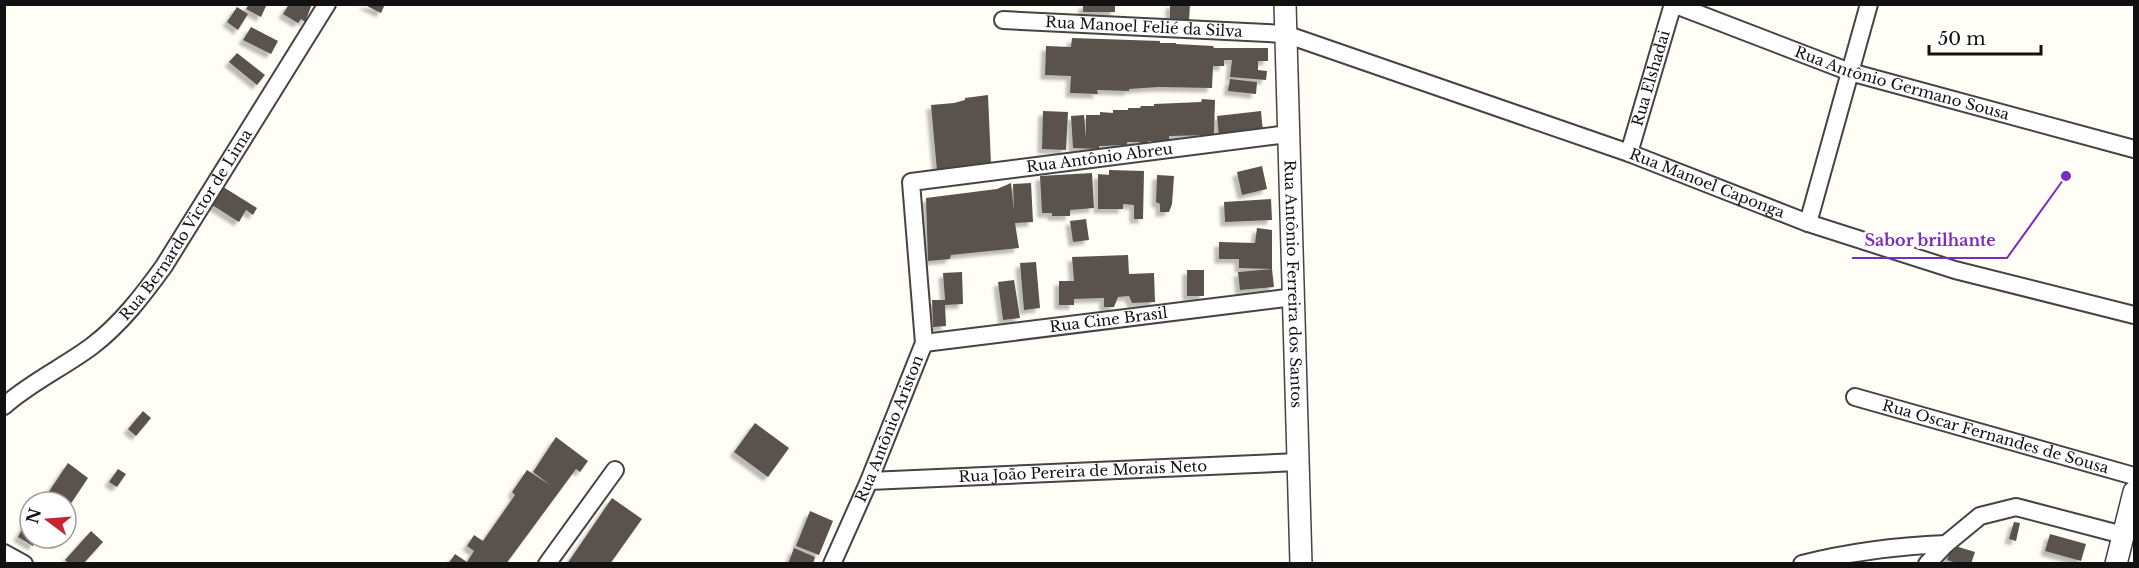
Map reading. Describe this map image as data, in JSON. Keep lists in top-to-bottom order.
{
  "streets": {
    "street": [
      "Rua Manoel Felié da Silva",
      "Rua Elshadai",
      "Rua Antônio Germano Sousa",
      "Rua Antônio Abreu",
      "Rua Manoel Caponga",
      "Rua Bernardo Victor de Lima",
      "Rua Antônio Ferreira dos Santos",
      "Rua Cine Brasil",
      "Rua Antônio Ariston",
      "Rua Oscar Fernandes de Sousa",
      "Rua João Pereira de Morais Neto"
    ]
  },
  "crossings": [
    ["Rua Manoel Felié da Silva", "Rua Manoel Caponga"],
    ["Rua Manoel Felié da Silva", "Rua Antônio Ferreira dos Santos"],
    ["Rua Elshadai", "Rua Antônio Germano Sousa"],
    ["Rua Elshadai", "Rua Manoel Caponga"],
    ["Rua Antônio Abreu", "Rua Antônio Ferreira dos Santos"],
    ["Rua Antônio Abreu", "Rua Antônio Ariston"],
    ["Rua Manoel Caponga", "Rua Antônio Ferreira dos Santos"],
    ["Rua Antônio Ferreira dos Santos", "Rua Cine Brasil"],
    ["Rua Antônio Ferreira dos Santos", "Rua João Pereira de Morais Neto"],
    ["Rua Cine Brasil", "Rua Antônio Ariston"],
    ["Rua Antônio Ariston", "Rua João Pereira de Morais Neto"]
  ],
  "places": ["Sabor brilhante"],
  "scale_bar": "50 m",
  "north": "left"
}
